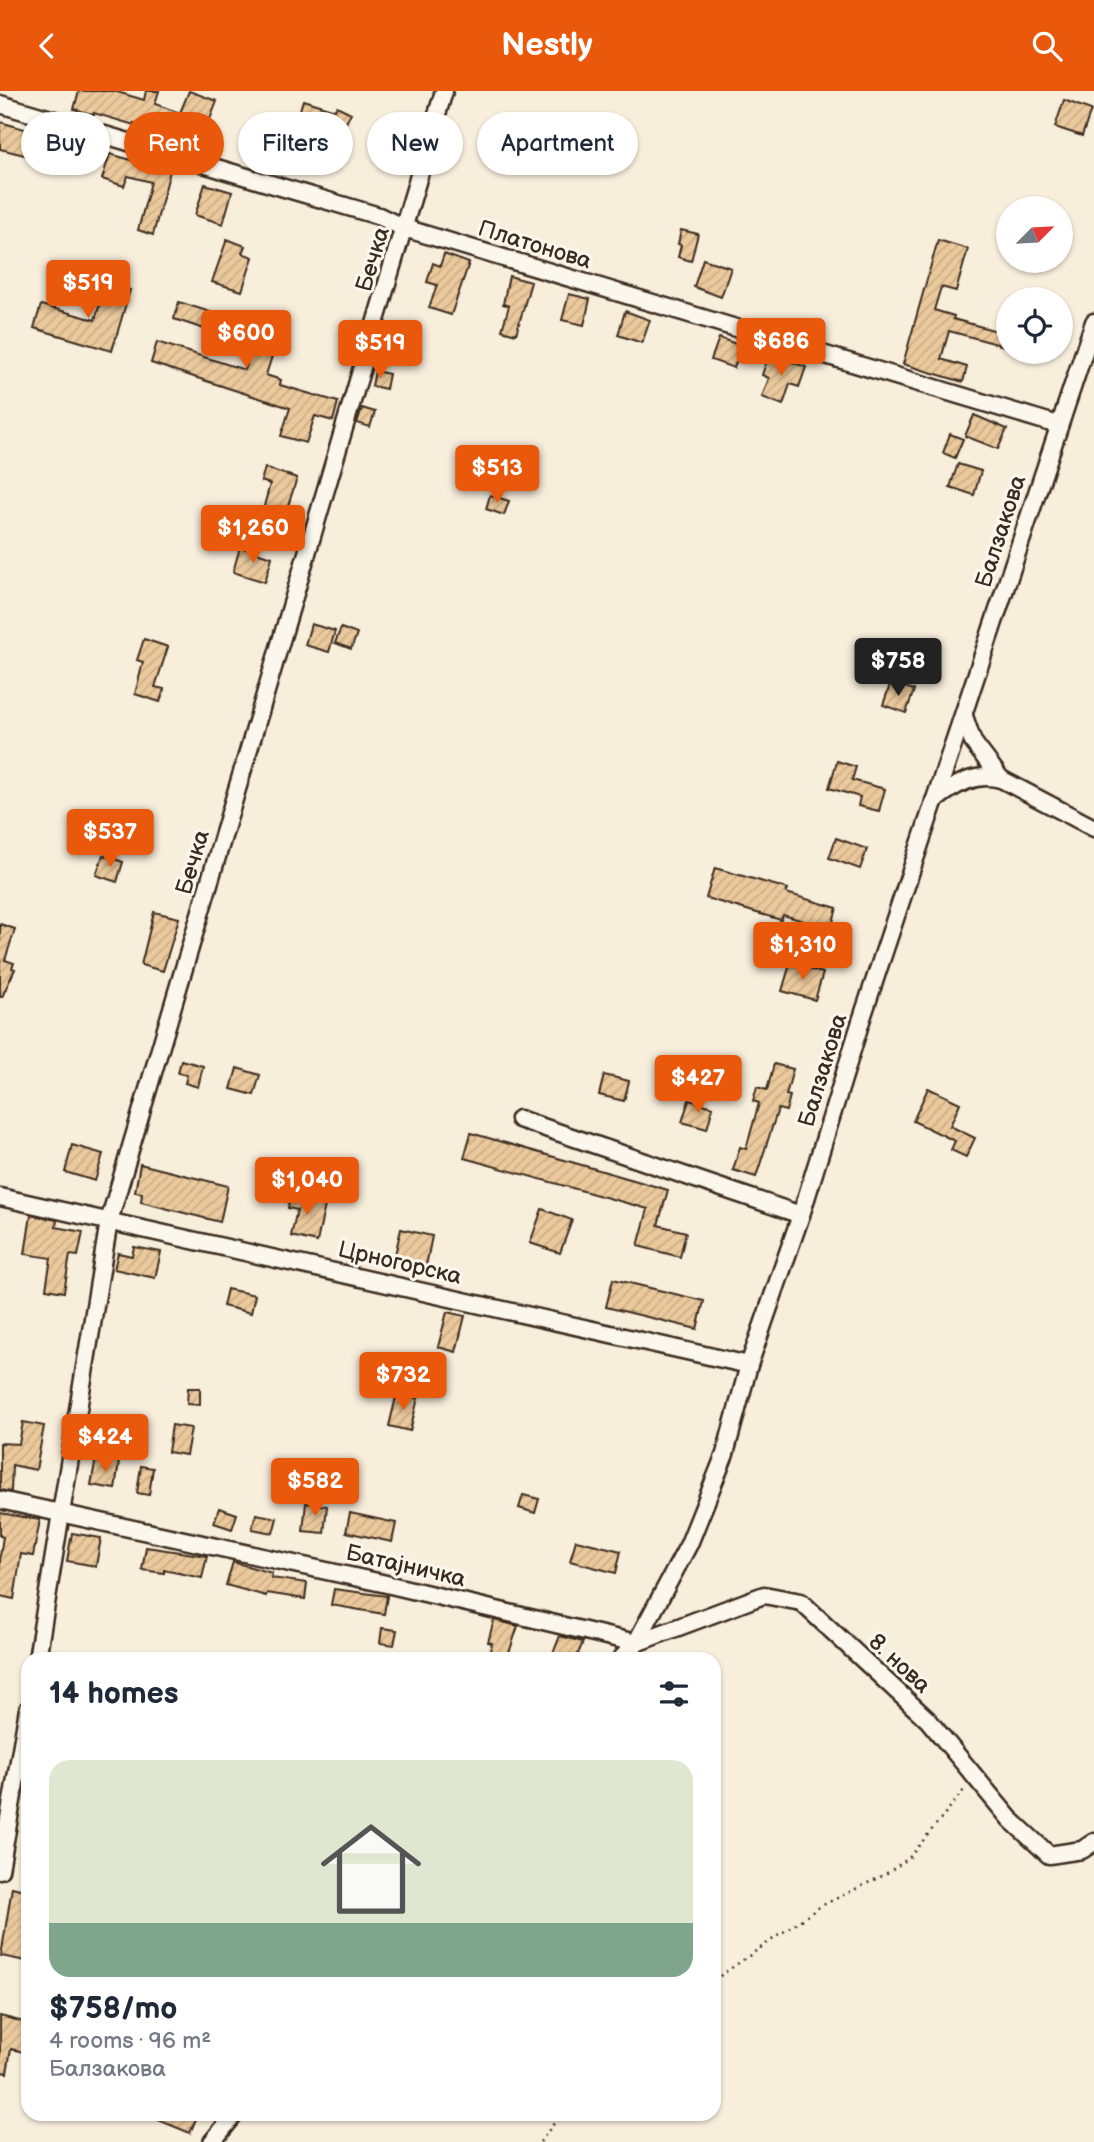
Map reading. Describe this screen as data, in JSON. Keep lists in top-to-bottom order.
{
  "streets": {
    "street": [
      "Платонова",
      "Бечка",
      "Балзакова",
      "Црногорска",
      "Батајничка",
      "8. нова"
    ]
  },
  "crossings": [
    ["Платонова", "Бечка"],
    ["Платонова", "Балзакова"],
    ["Бечка", "Црногорска"],
    ["Бечка", "Батајничка"],
    ["Балзакова", "Црногорска"],
    ["Балзакова", "Батајничка"],
    ["Балзакова", "8. нова"],
    ["Батајничка", "8. нова"]
  ],
  "north": "top right",
  "page": {
    "header": "Nestly",
    "chip": [
      "Buy",
      "Rent",
      "Filters",
      "New",
      "Apartment"
    ],
    "price": [
      "$519",
      "$600",
      "$686",
      "$519",
      "$513",
      "$1,260",
      "$758",
      "$537",
      "$1,310",
      "$427",
      "$1,040",
      "$732",
      "$424",
      "$582"
    ],
    "heading": "14 homes",
    "list": [
      {
        "name": "$758/mo",
        "note": "4 rooms · 96 m² · Балзакова"
      }
    ]
  }
}
